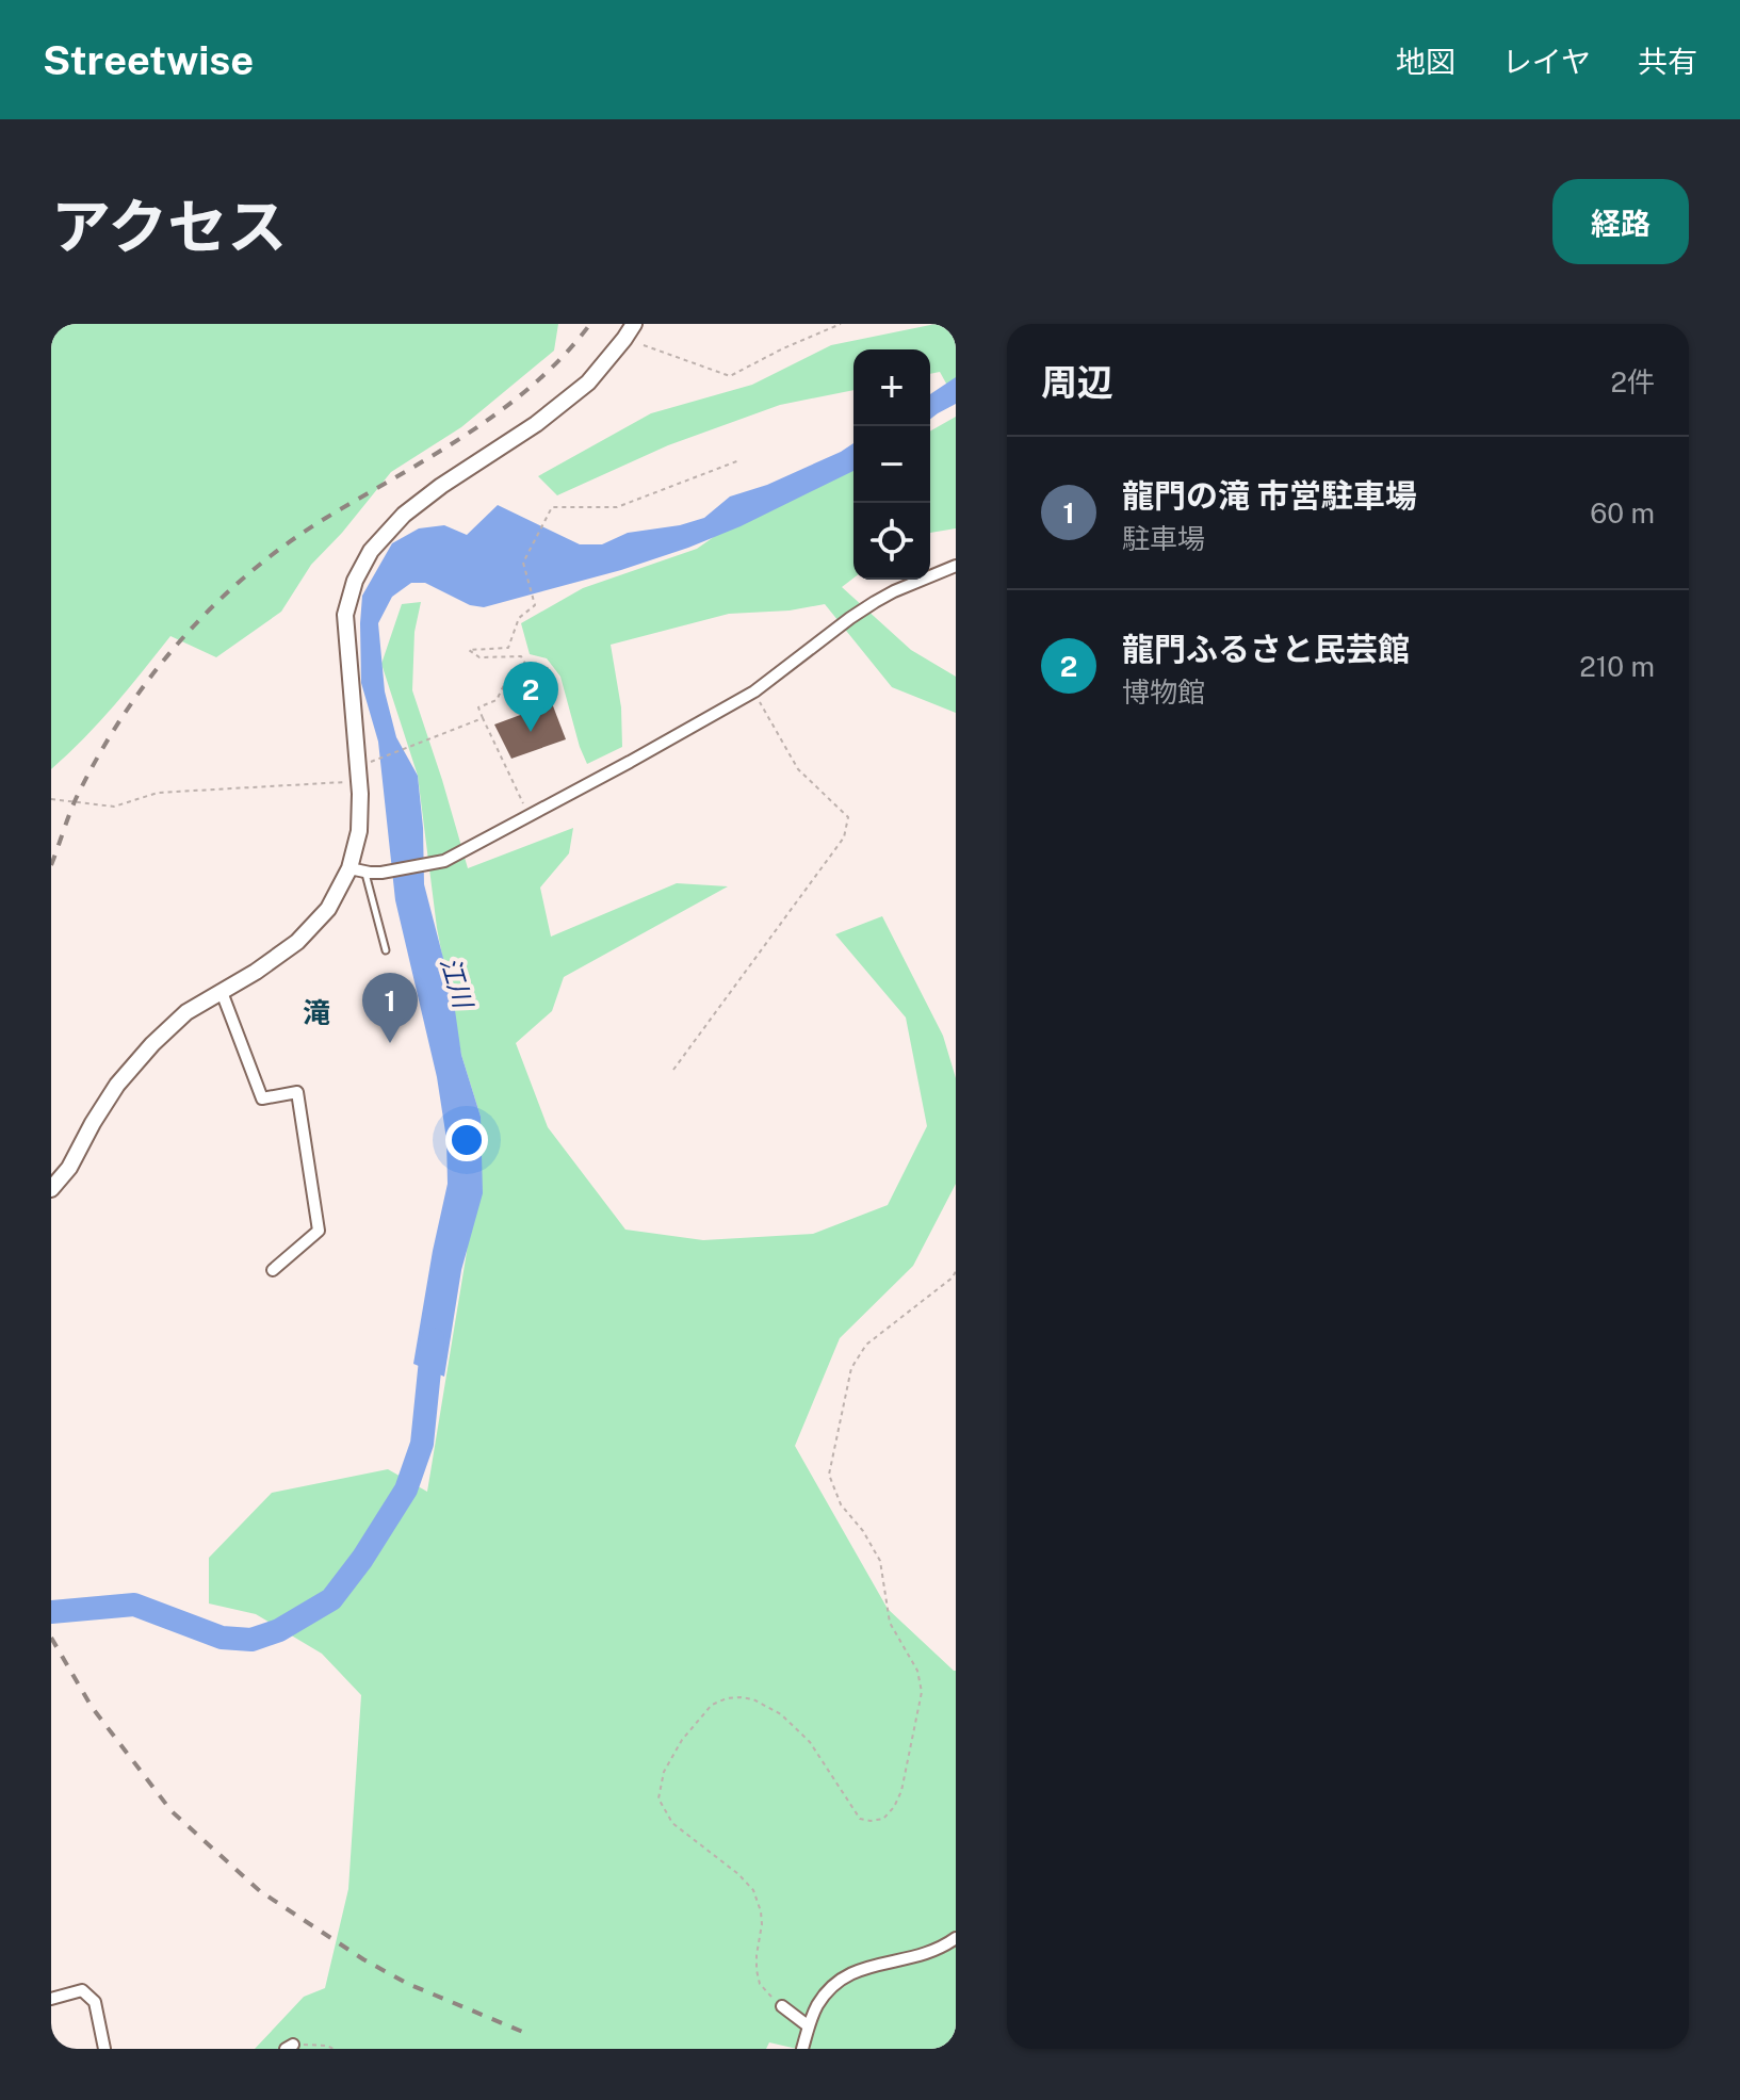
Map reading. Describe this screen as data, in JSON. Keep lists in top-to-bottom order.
{
  "districts": ["滝"],
  "water": ["江川"],
  "page": {
    "header": "Streetwise",
    "nav": ["地図", "レイヤ", "共有"],
    "title": "アクセス",
    "buttons": "経路",
    "heading": ["周辺", "2件"],
    "map_buttons": ["+", "−"],
    "list": [
      {
        "mark": "1",
        "name": "龍門の滝 市営駐車場",
        "note": "駐車場",
        "value": "60 m"
      },
      {
        "mark": "2",
        "name": "龍門ふるさと民芸館",
        "note": "博物館",
        "value": "210 m"
      }
    ],
    "pins": ["2", "1"]
  }
}
